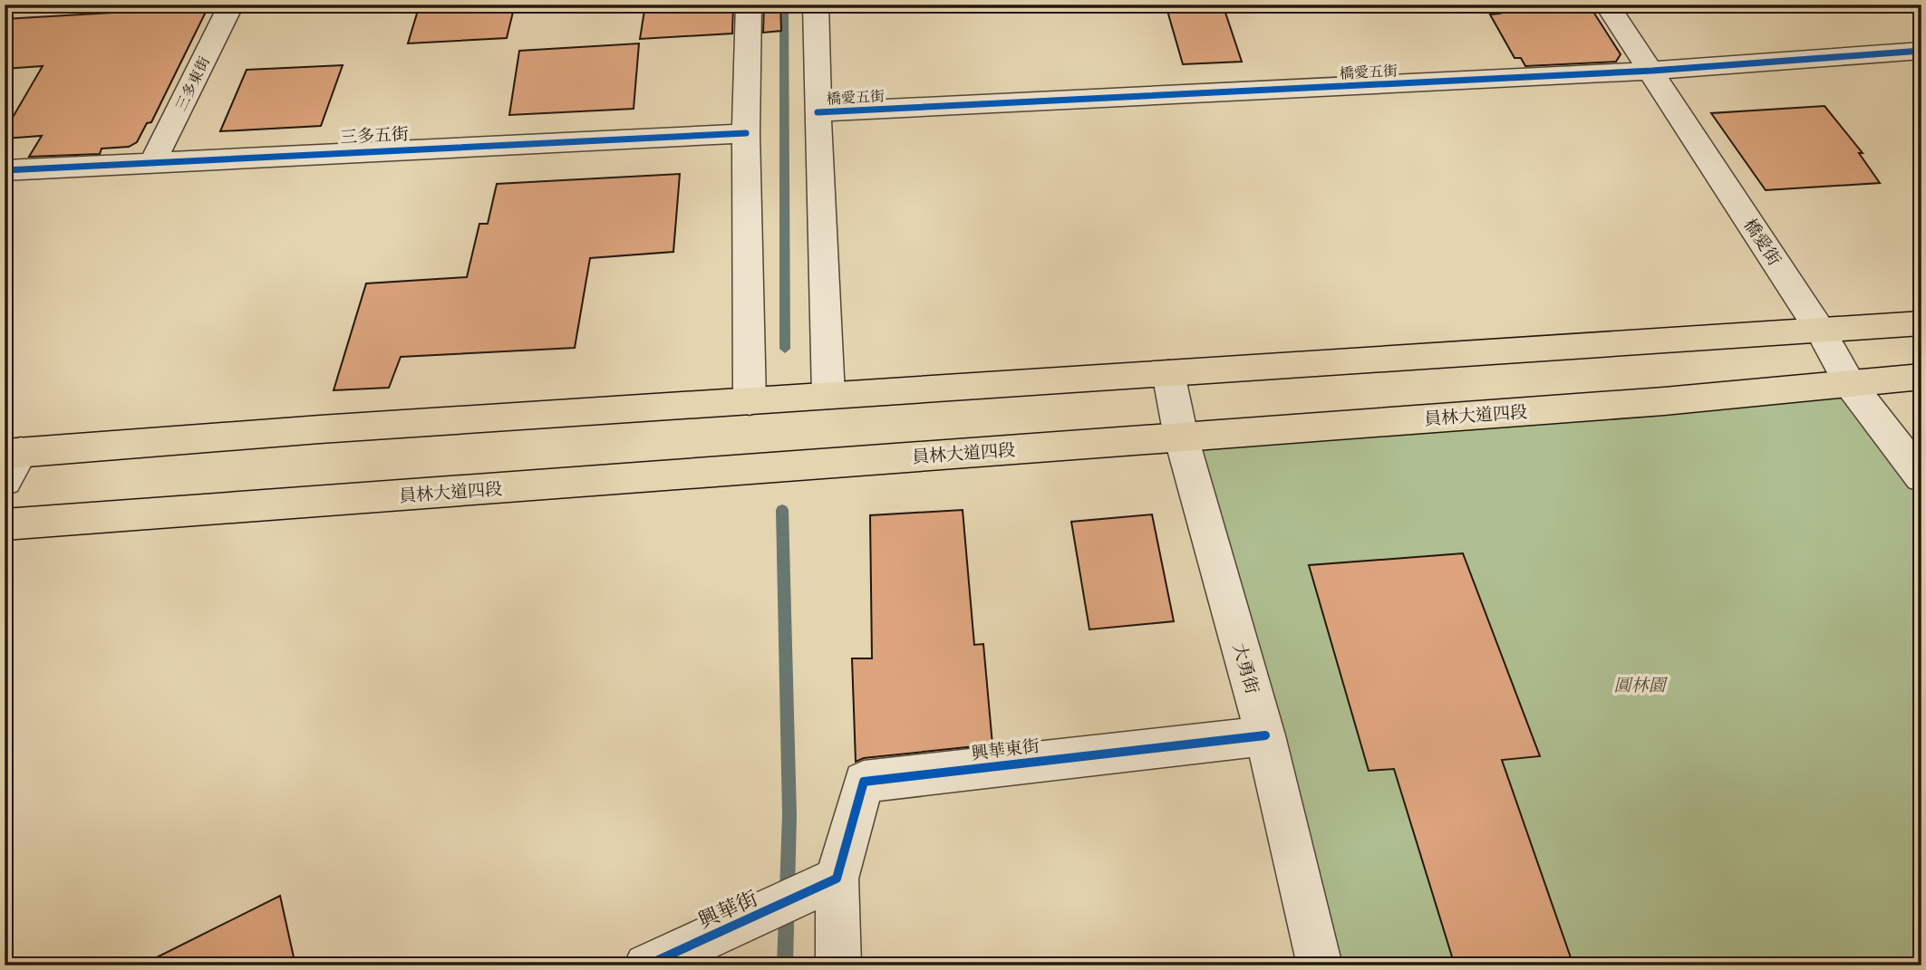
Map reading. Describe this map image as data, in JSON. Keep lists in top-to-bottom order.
{
  "streets": {
    "main road": ["員林大道四段"],
    "street": [
      "橋愛五街",
      "三多東街",
      "三多五街",
      "橋愛街",
      "大勇街",
      "興華東街",
      "興華街"
    ]
  },
  "crossings": [
    ["橋愛五街", "橋愛街"],
    ["三多東街", "三多五街"],
    ["橋愛街", "員林大道四段"],
    ["員林大道四段", "大勇街"],
    ["大勇街", "興華東街"],
    ["興華東街", "興華街"]
  ],
  "parks": ["圓林園"]
}
